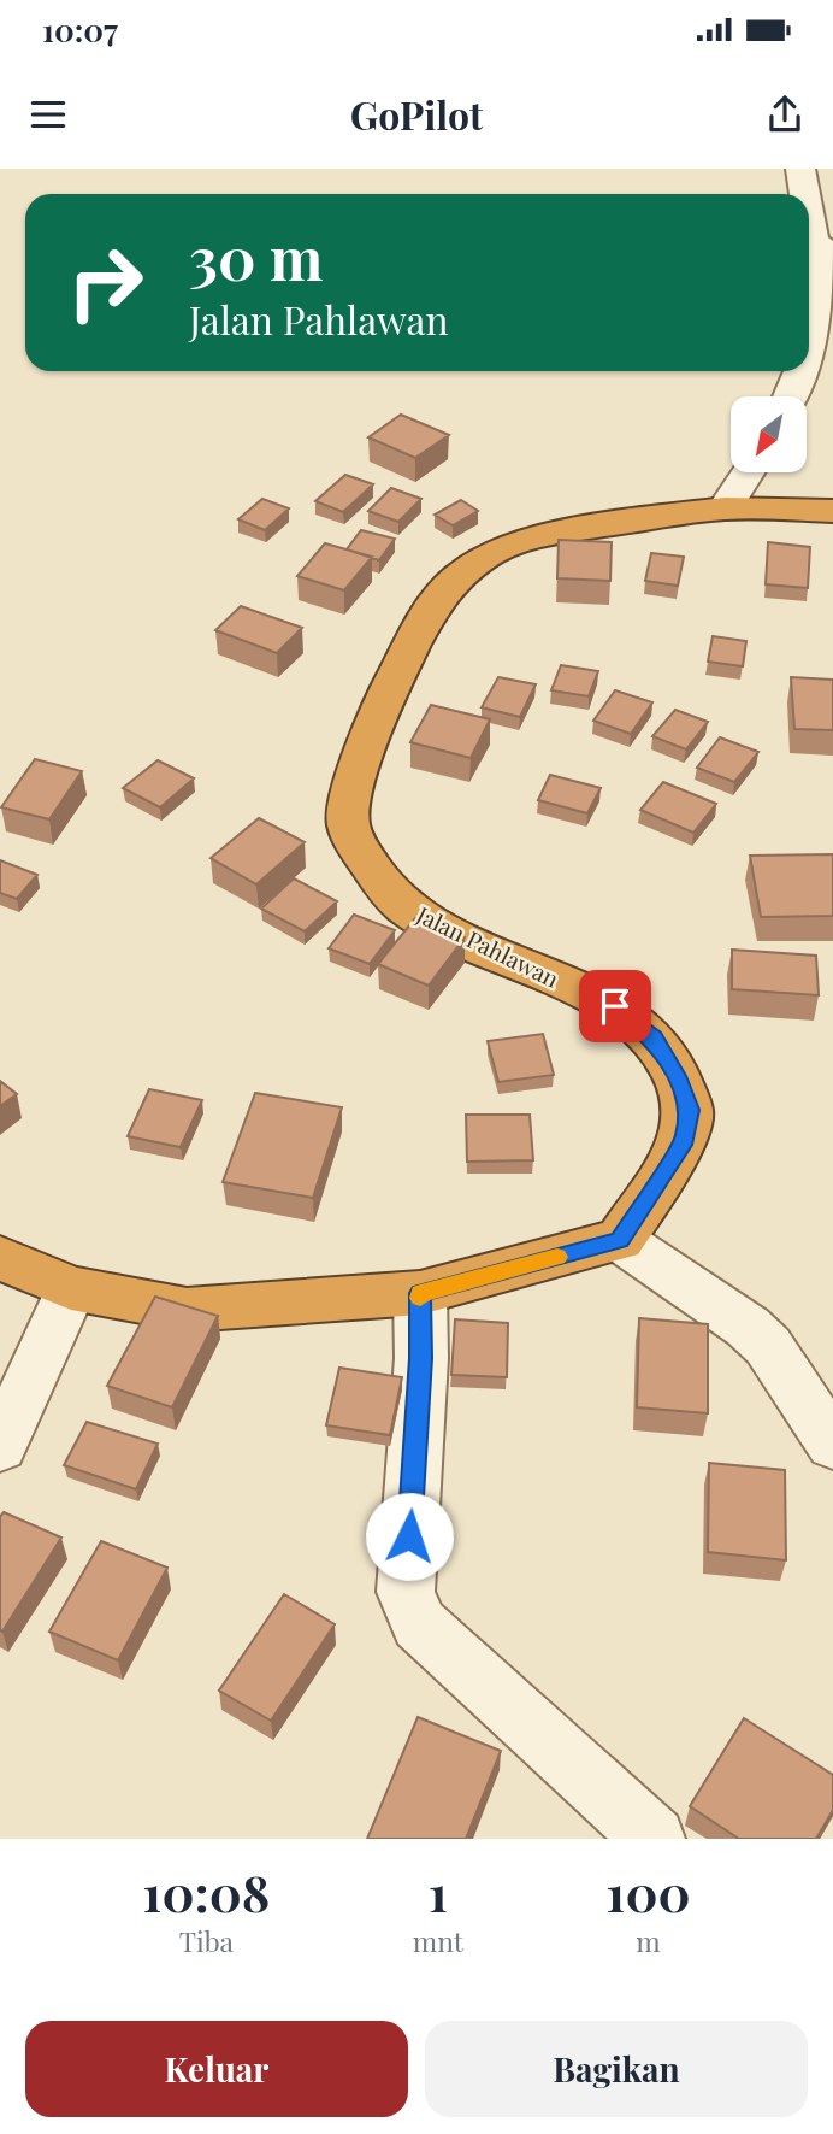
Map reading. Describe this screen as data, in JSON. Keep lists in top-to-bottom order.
{
  "streets": {
    "highway": ["Jalan Pahlawan"]
  },
  "north": "bottom left",
  "page": {
    "status": "10:07",
    "header": "GoPilot",
    "turn": ["30 m", "Jalan Pahlawan"],
    "eta": [
      "10:08",
      "Tiba",
      "1",
      "mnt",
      "100",
      "m"
    ],
    "buttons": ["Keluar", "Bagikan"]
  }
}
